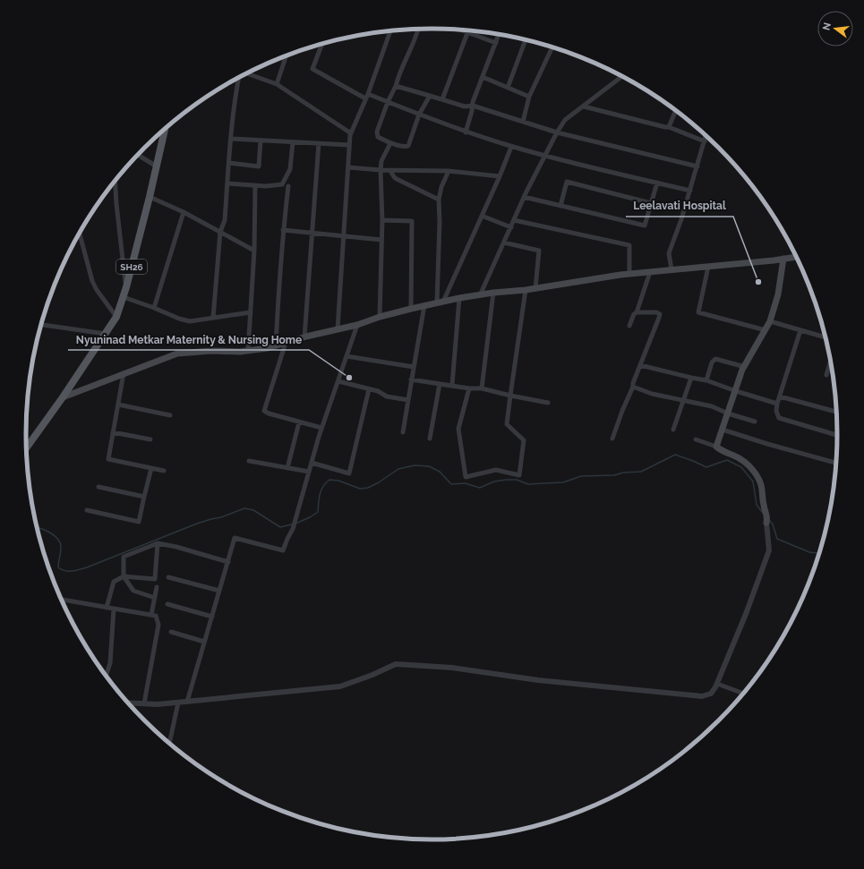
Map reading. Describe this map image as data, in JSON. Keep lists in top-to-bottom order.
{
  "streets": {
    "main road": ["SH26"]
  },
  "places": ["Leelavati Hospital", "Nyuninad Metkar Maternity & Nursing Home"],
  "north": "left"
}
